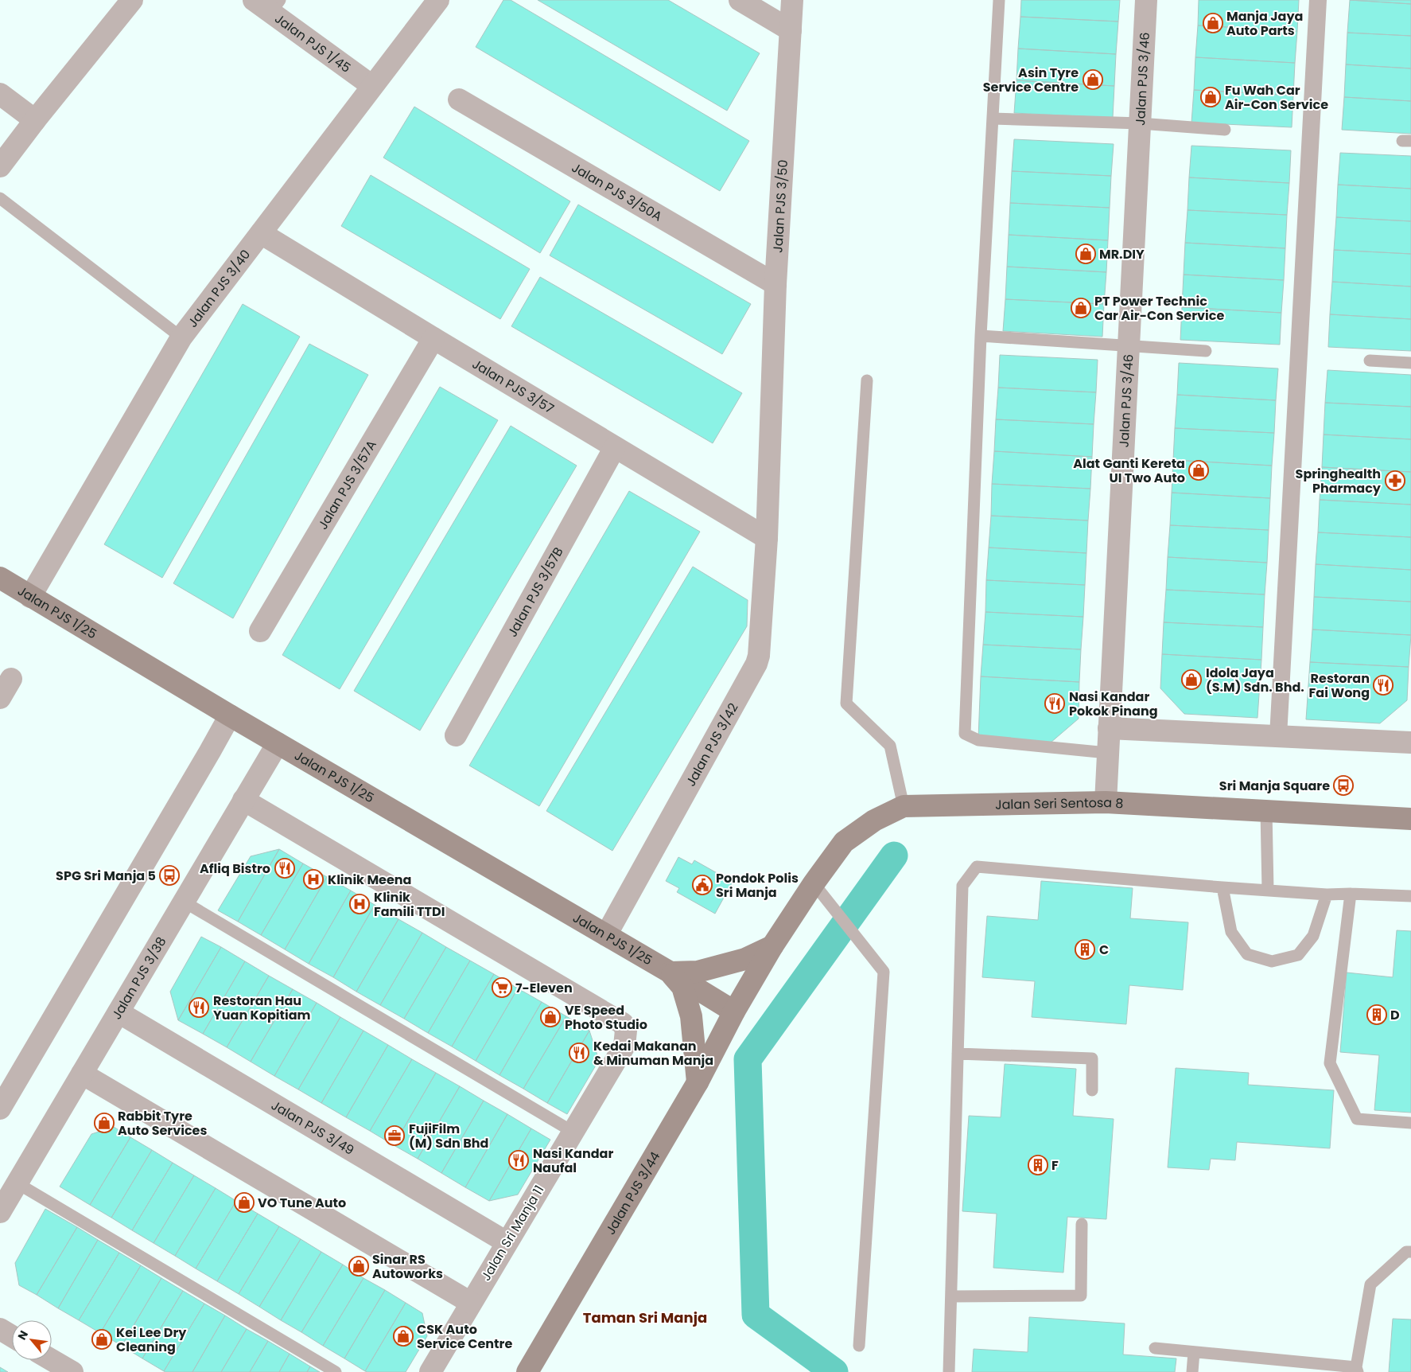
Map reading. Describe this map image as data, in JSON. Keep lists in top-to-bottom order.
{
  "streets": {
    "main road": ["Jalan PJS 1/25", "Jalan Seri Sentosa 8", "Jalan PJS 3/44"],
    "street": [
      "Jalan PJS 1/45",
      "Jalan PJS 3/46",
      "Jalan PJS 3/50A",
      "Jalan PJS 3/50",
      "Jalan PJS 3/40",
      "Jalan PJS 3/57",
      "Jalan PJS 3/57A",
      "Jalan PJS 3/57B",
      "Jalan PJS 3/42",
      "Jalan PJS 3/38",
      "Jalan PJS 3/49",
      "Jalan Sri Manja 11"
    ]
  },
  "crossings": [
    ["Jalan PJS 1/45", "Jalan PJS 3/40"],
    ["Jalan PJS 3/46", "Jalan Seri Sentosa 8"],
    ["Jalan PJS 3/50A", "Jalan PJS 3/50"],
    ["Jalan PJS 3/50", "Jalan PJS 3/42"],
    ["Jalan PJS 3/40", "Jalan PJS 3/57"],
    ["Jalan PJS 3/40", "Jalan PJS 1/25"],
    ["Jalan PJS 3/57", "Jalan PJS 3/57A"],
    ["Jalan PJS 3/57", "Jalan PJS 3/57B"],
    ["Jalan PJS 3/57", "Jalan PJS 3/42"],
    ["Jalan PJS 1/25", "Jalan PJS 3/42"],
    ["Jalan PJS 1/25", "Jalan Seri Sentosa 8"],
    ["Jalan PJS 1/25", "Jalan PJS 3/38"],
    ["Jalan PJS 1/25", "Jalan PJS 3/44"],
    ["Jalan Seri Sentosa 8", "Jalan PJS 3/44"],
    ["Jalan PJS 3/38", "Jalan PJS 3/49"],
    ["Jalan PJS 3/38", "Jalan Sri Manja 11"],
    ["Jalan PJS 3/49", "Jalan Sri Manja 11"]
  ],
  "districts": ["Taman Sri Manja"],
  "places": {
    "shop": [
      "Manja Jaya Auto Parts",
      "Asin Tyre Service Centre",
      "Fu Wah Car Air-Con Service",
      "MR.DIY",
      "PT Power Technic Car Air-Con Service",
      "Alat Ganti Kereta UI Two Auto",
      "Idola Jaya (S.M) Sdn. Bhd.",
      "VE Speed Photo Studio",
      "Rabbit Tyre Auto Services",
      "VO Tune Auto",
      "Sinar RS Autoworks",
      "CSK Auto Service Centre",
      "Kei Lee Dry Cleaning"
    ],
    "pharmacy": ["Springhealth Pharmacy"],
    "restaurant": [
      "Restoran Fai Wong",
      "Nasi Kandar Pokok Pinang",
      "Afliq Bistro",
      "Restoran Hau Yuan Kopitiam",
      "Kedai Makanan & Minuman Manja",
      "Nasi Kandar Naufal"
    ],
    "bus stop": ["Sri Manja Square", "SPG Sri Manja 5"],
    "hospital": ["Klinik Meena", "Klinik Famili TTDI"],
    "public building": ["Pondok Polis Sri Manja"],
    "building": ["C", "D", "F"],
    "supermarket": ["7-Eleven"],
    "office": ["FujiFilm (M) Sdn Bhd"]
  },
  "north": "top left"
}
